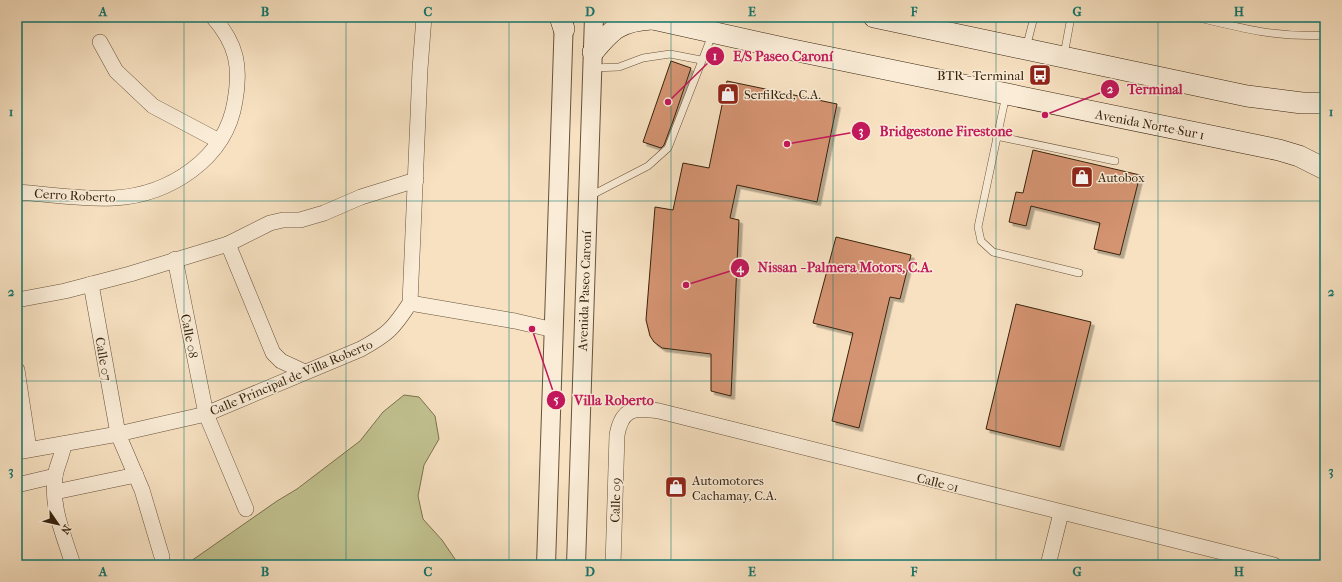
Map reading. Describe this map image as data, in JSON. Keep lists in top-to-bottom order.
{
  "streets": {
    "main road": ["Avenida Norte-Sur 1"],
    "street": [
      "Cerro Roberto",
      "Avenida Paseo Caroní",
      "Calle 08",
      "Calle 07",
      "Calle Principal de Villa Roberto",
      "Calle 01",
      "Calle 09"
    ]
  },
  "crossings": [
    ["Calle 08", "Calle Principal de Villa Roberto"],
    ["Calle 07", "Calle Principal de Villa Roberto"],
    ["Calle 01", "Calle 09"]
  ],
  "places": {
    "bus stop": ["BTR - Terminal"],
    "shop": ["SerfiRed, C.A.", "Autobox", "Automotores Cachamay, C.A."],
    "other": [
      "E/S Paseo Caroní",
      "Terminal",
      "Bridgestone Firestone",
      "Nissan - Palmera Motors, C.A.",
      "Villa Roberto"
    ]
  },
  "north": "bottom right",
  "grid": {
    "columns": [
      "A",
      "B",
      "C",
      "D",
      "E",
      "F",
      "G",
      "H"
    ],
    "rows": ["1", "2", "3"]
  }
}
